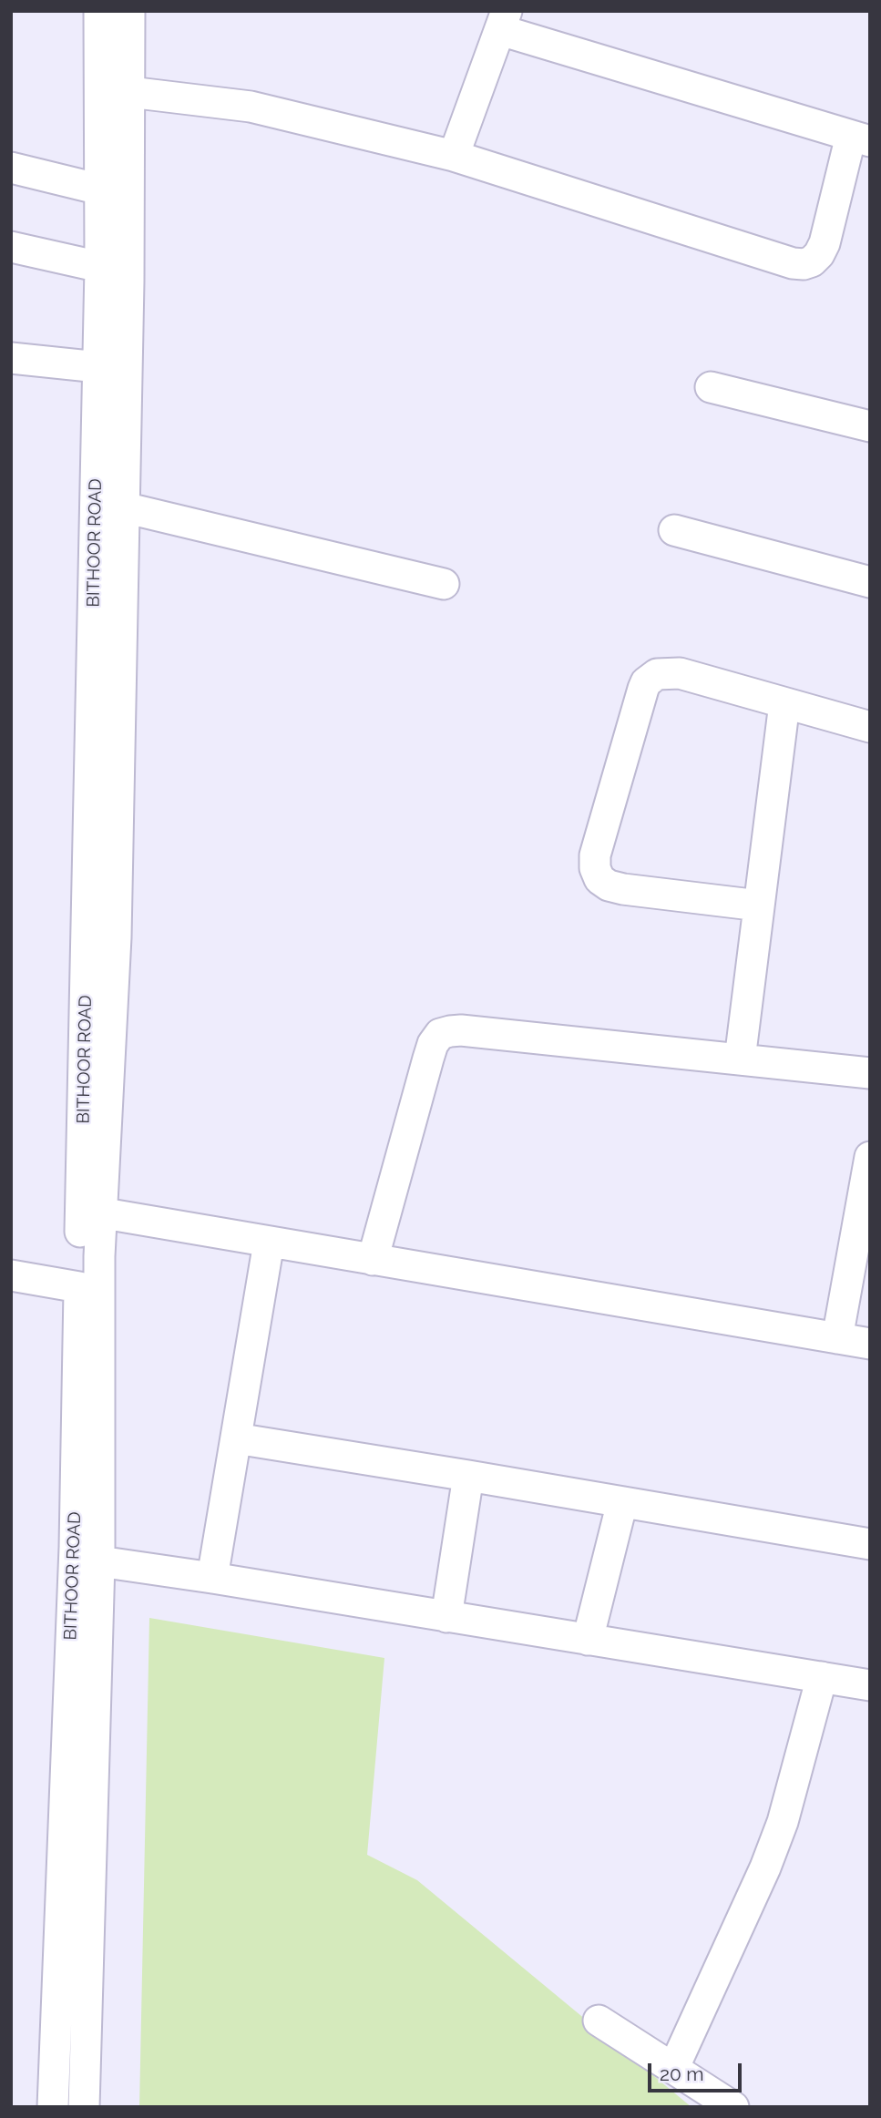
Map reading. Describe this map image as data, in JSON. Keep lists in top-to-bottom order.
{
  "streets": {
    "street": ["BITHOOR ROAD"]
  },
  "scale_bar": "20 m"
}
